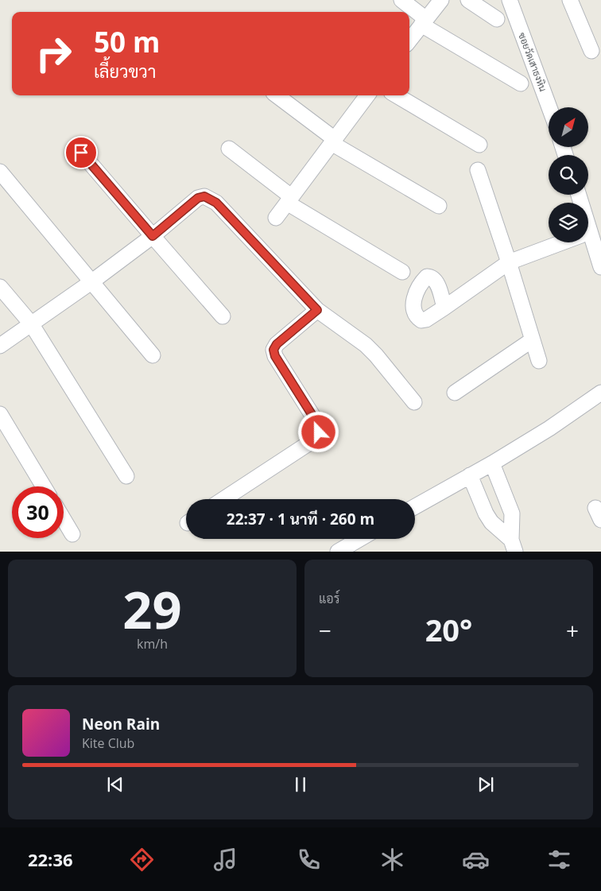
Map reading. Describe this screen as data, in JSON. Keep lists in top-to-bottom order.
{
  "streets": {
    "street": ["ซอยวัดเสาธงหิน"]
  },
  "north": "top right",
  "page": {
    "turn": ["50 m", "เลี้ยวขวา"],
    "limit": "30",
    "trip": "22:37 · 1 นาที · 260 m",
    "tile": [
      ["29", "km/h"],
      "แอร์"
    ],
    "heat": ["−", "20°", "+"],
    "song": ["Neon Rain", "Kite Club"],
    "tabs": "22:36"
  }
}
